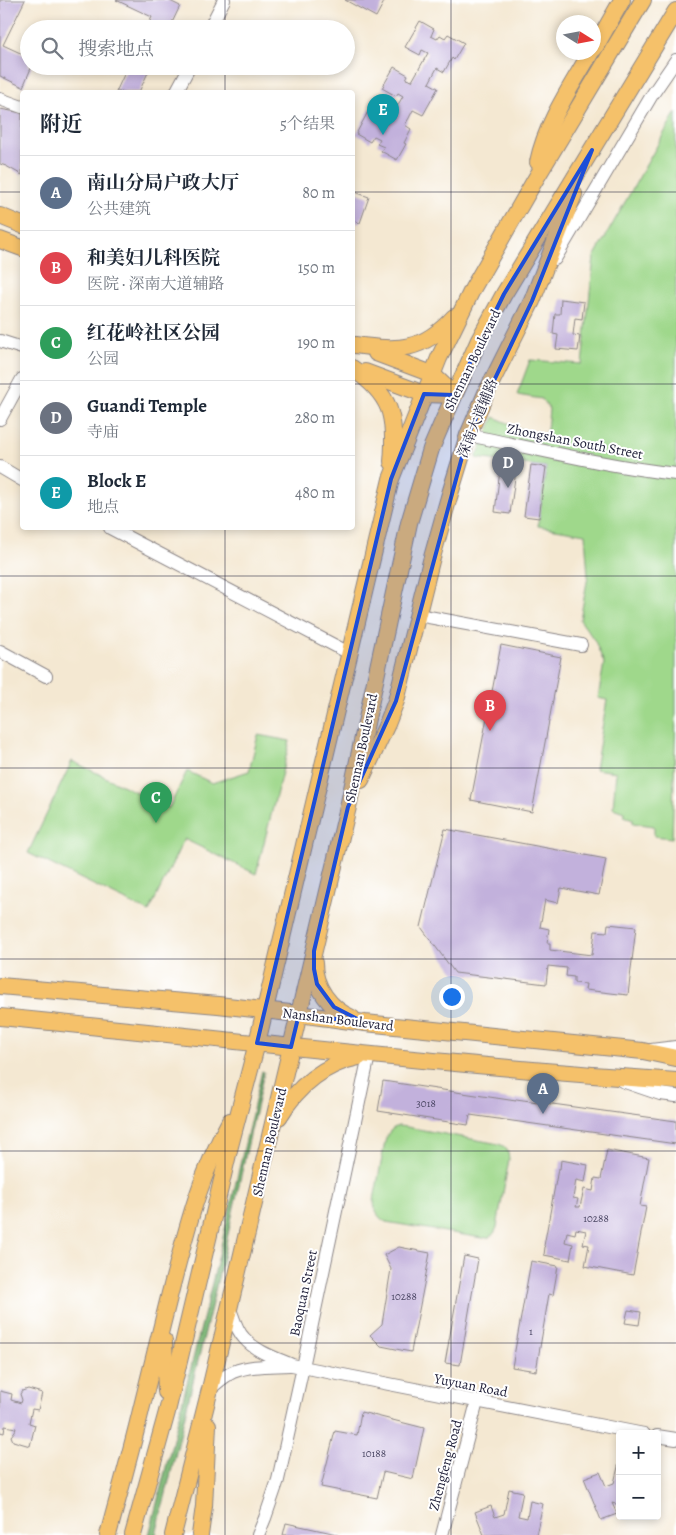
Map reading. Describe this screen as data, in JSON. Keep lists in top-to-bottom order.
{
  "streets": {
    "main road": ["Shennan Boulevard", "深南大道辅路", "Nanshan Boulevard"],
    "street": [
      "Zhongshan South Street",
      "Baoquan Street",
      "Yuyuan Road",
      "Zhengfeng Road"
    ]
  },
  "crossings": [
    ["Shennan Boulevard", "深南大道辅路"],
    ["Shennan Boulevard", "Nanshan Boulevard"],
    ["深南大道辅路", "Zhongshan South Street"],
    ["Baoquan Street", "Yuyuan Road"],
    ["Yuyuan Road", "Zhengfeng Road"]
  ],
  "house_numbers": [
    "3018",
    "10288",
    "10288",
    "1",
    "10188"
  ],
  "north": "right",
  "page": {
    "search": "搜索地点",
    "heading": ["附近", "5个结果"],
    "pins": [
      "E",
      "D",
      "B",
      "C",
      "A"
    ],
    "list": [
      {
        "mark": "A",
        "name": "南山分局户政大厅",
        "note": "公共建筑",
        "value": "80 m"
      },
      {
        "mark": "B",
        "name": "和美妇儿科医院",
        "note": "医院 · 深南大道辅路",
        "value": "150 m"
      },
      {
        "mark": "C",
        "name": "红花岭社区公园",
        "note": "公园",
        "value": "190 m"
      },
      {
        "mark": "D",
        "name": "Guandi Temple",
        "note": "寺庙",
        "value": "280 m"
      },
      {
        "mark": "E",
        "name": "Block E",
        "note": "地点",
        "value": "480 m"
      }
    ],
    "map_buttons": ["+", "−"]
  }
}
